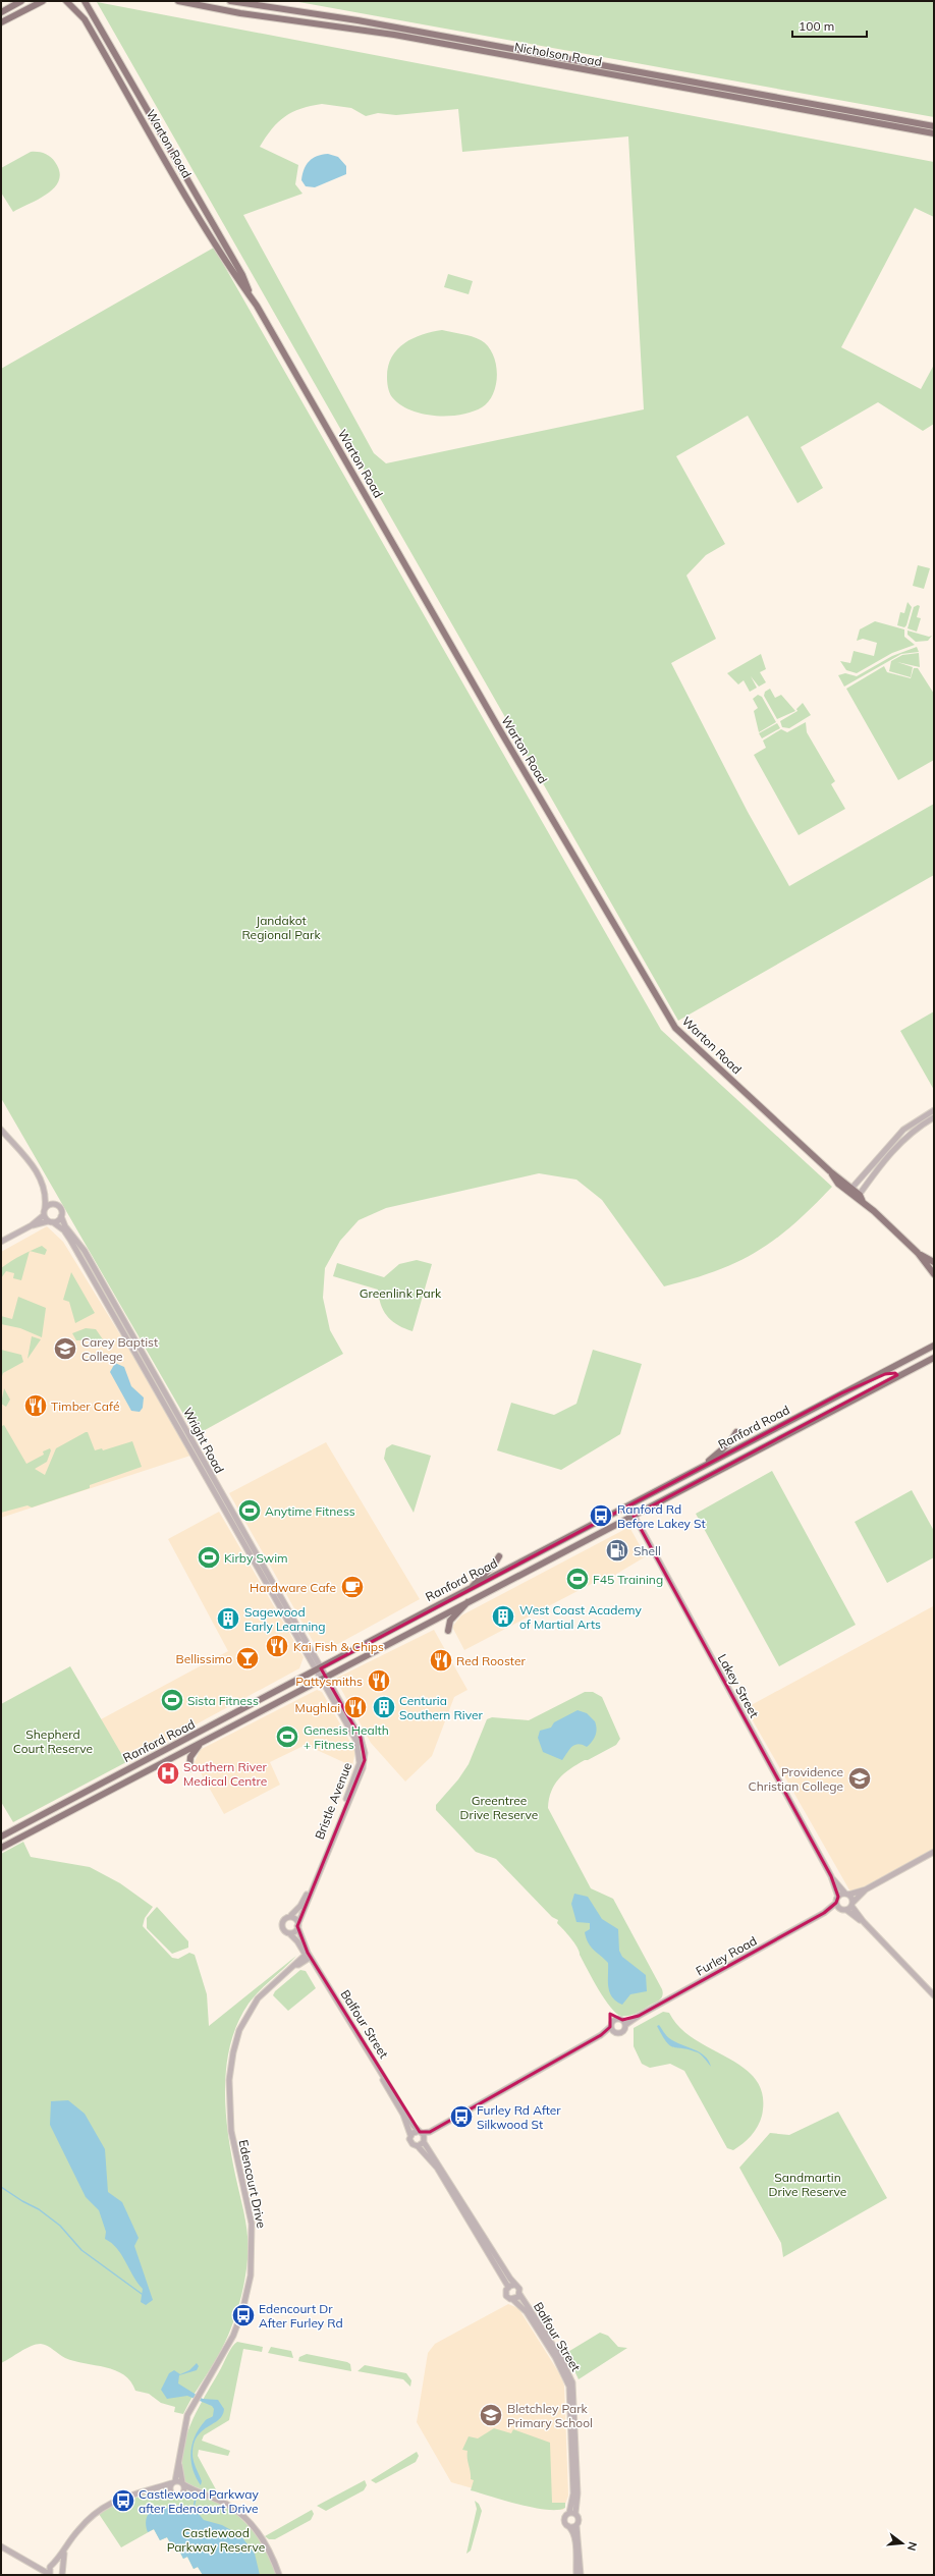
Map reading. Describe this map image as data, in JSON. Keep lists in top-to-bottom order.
{
  "streets": {
    "main road": ["Nicholson Road", "Warton Road", "Ranford Road"],
    "street": [
      "Wright Road",
      "Lakey Street",
      "Bristle Avenue",
      "Furley Road",
      "Balfour Street",
      "Edencourt Drive"
    ]
  },
  "crossings": [
    ["Ranford Road", "Wright Road"],
    ["Ranford Road", "Lakey Street"],
    ["Ranford Road", "Bristle Avenue"],
    ["Wright Road", "Bristle Avenue"],
    ["Lakey Street", "Furley Road"],
    ["Bristle Avenue", "Balfour Street"],
    ["Furley Road", "Balfour Street"],
    ["Balfour Street", "Edencourt Drive"]
  ],
  "parks": [
    "Jandakot Regional Park",
    "Greenlink Park",
    "Shepherd Court Reserve",
    "Greentree Drive Reserve",
    "Sandmartin Drive Reserve",
    "Castlewood Parkway Reserve"
  ],
  "places": {
    "school or university": ["Carey Baptist College", "Providence Christian College", "Bletchley Park Primary School"],
    "restaurant": [
      "Timber Café",
      "Kai Fish & Chips",
      "Red Rooster",
      "Pattysmiths",
      "Mughlai"
    ],
    "sports": [
      "Anytime Fitness",
      "Kirby Swim",
      "F45 Training",
      "Sista Fitness",
      "Genesis Health + Fitness"
    ],
    "bus stop": [
      "Ranford Rd Before Lakey St",
      "Furley Rd After Silkwood St",
      "Edencourt Dr After Furley Rd",
      "Castlewood Parkway after Edencourt Drive"
    ],
    "fuel station": ["Shell"],
    "cafe": ["Hardware Cafe"],
    "building": ["West Coast Academy of Martial Arts", "Sagewood Early Learning", "Centuria Southern River"],
    "bar": ["Bellissimo"],
    "hospital": ["Southern River Medical Centre"]
  },
  "scale_bar": "100 m",
  "north": "right"
}
